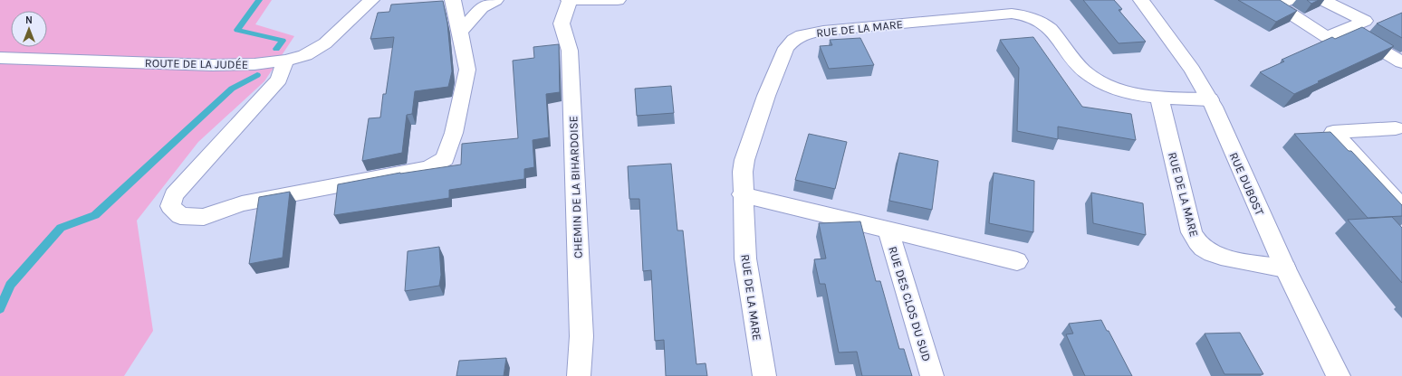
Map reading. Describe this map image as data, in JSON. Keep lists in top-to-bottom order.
{
  "streets": {
    "street": [
      "RUE DE LA MARE",
      "ROUTE DE LA JUDÉE",
      "RUE DUBOST",
      "CHEMIN DE LA BIHARDOISE",
      "RUE DES CLOS DU SUD"
    ]
  },
  "crossings": [
    ["RUE DE LA MARE", "RUE DUBOST"],
    ["RUE DE LA MARE", "RUE DES CLOS DU SUD"]
  ],
  "north": "top"
}
